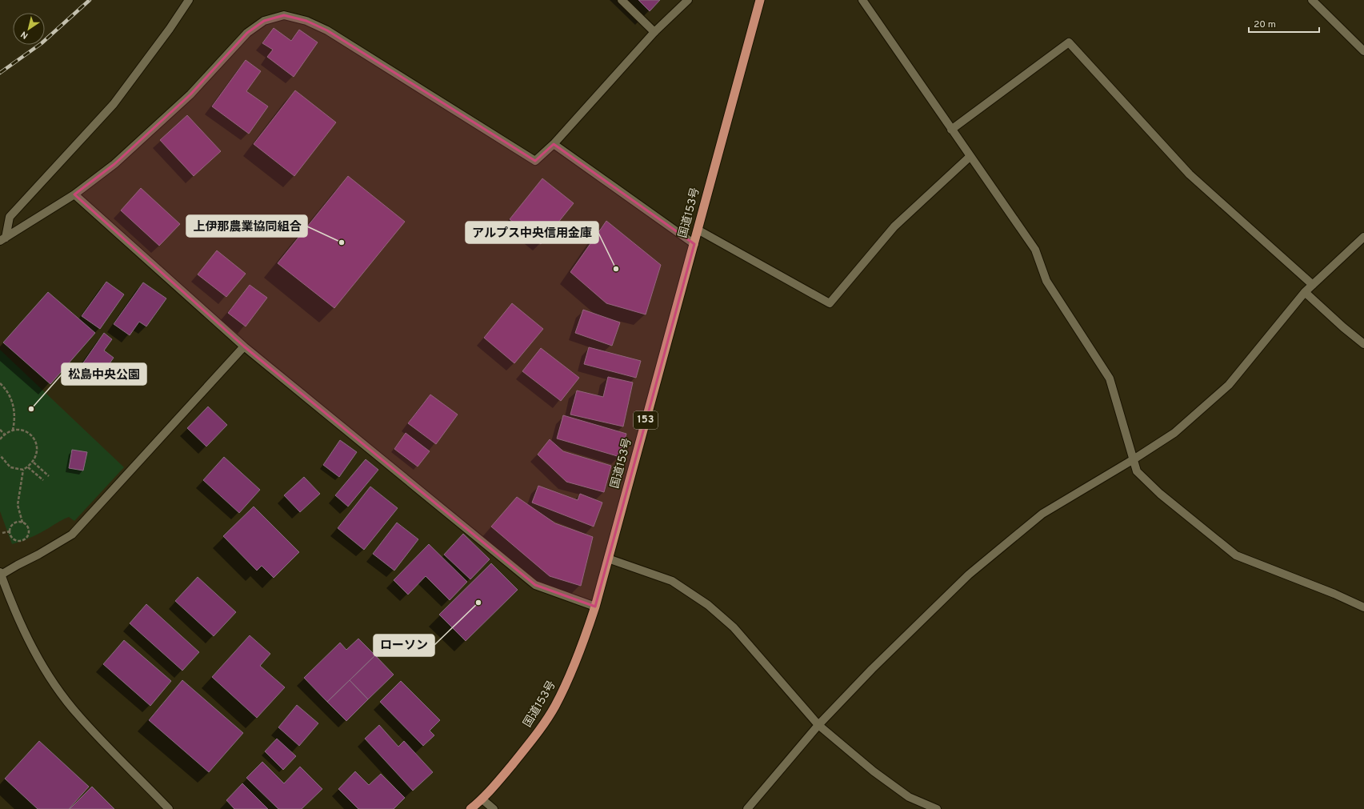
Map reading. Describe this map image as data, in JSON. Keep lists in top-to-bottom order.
{
  "streets": {
    "highway": ["国道153号", "153"]
  },
  "places": [
    "上伊那農業協同組合",
    "アルプス中央信用金庫",
    "松島中央公園",
    "ローソン"
  ],
  "scale_bar": "20 m",
  "north": "bottom left"
}
